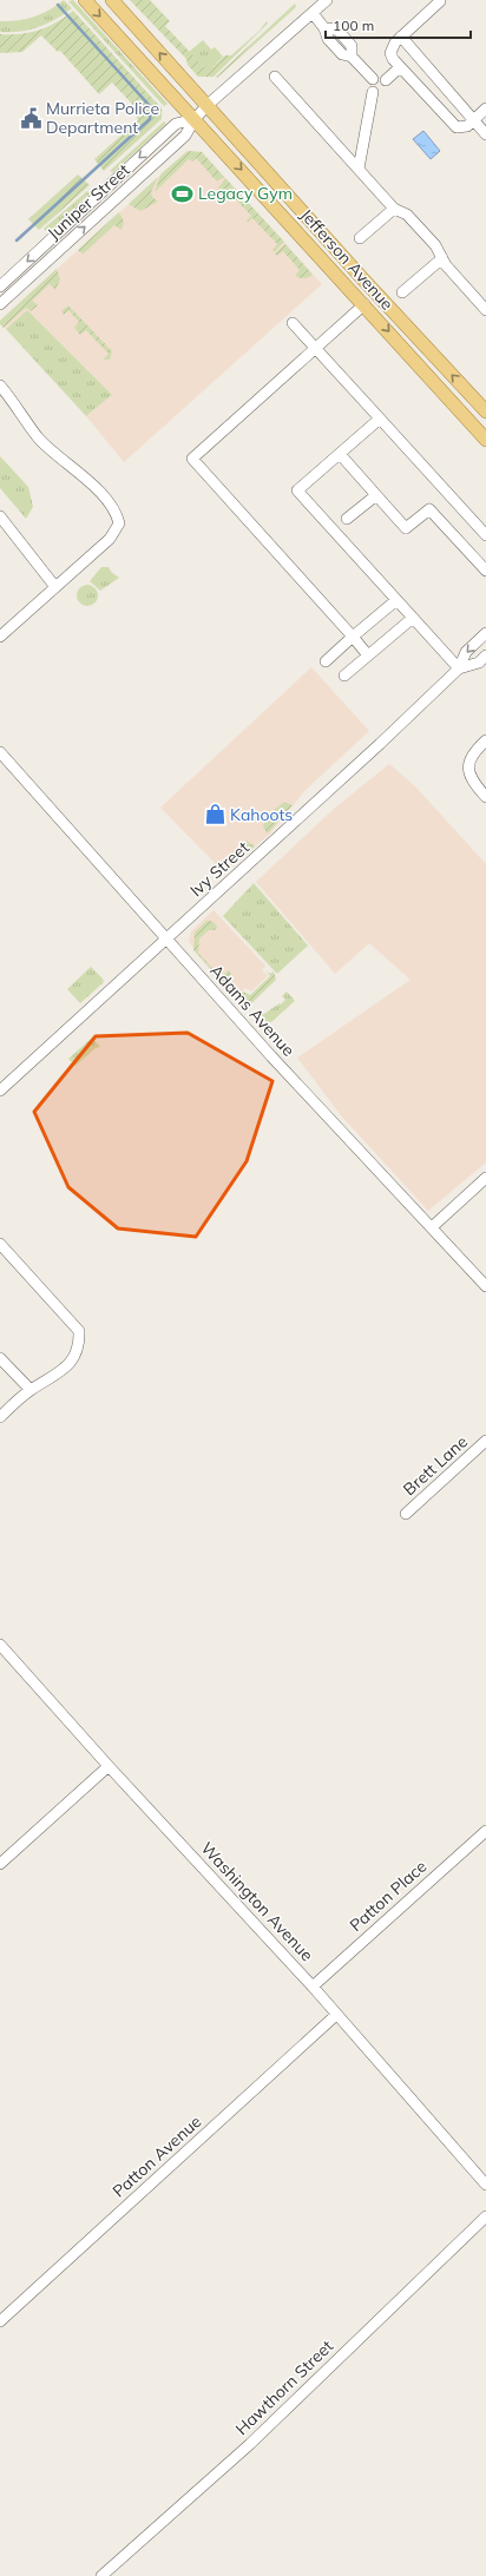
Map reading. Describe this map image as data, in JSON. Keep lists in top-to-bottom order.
{
  "streets": {
    "main road": ["Jefferson Avenue"],
    "street": [
      "Juniper Street",
      "Ivy Street",
      "Adams Avenue",
      "Brett Lane",
      "Patton Place",
      "Washington Avenue",
      "Patton Avenue",
      "Hawthorn Street"
    ]
  },
  "crossings": [
    ["Juniper Street", "Jefferson Avenue"],
    ["Ivy Street", "Adams Avenue"],
    ["Patton Place", "Washington Avenue"],
    ["Washington Avenue", "Patton Avenue"]
  ],
  "places": {
    "public building": ["Murrieta Police Department"],
    "sports": ["Legacy Gym"],
    "shop": ["Kahoots"]
  },
  "scale_bar": "100 m"
}
